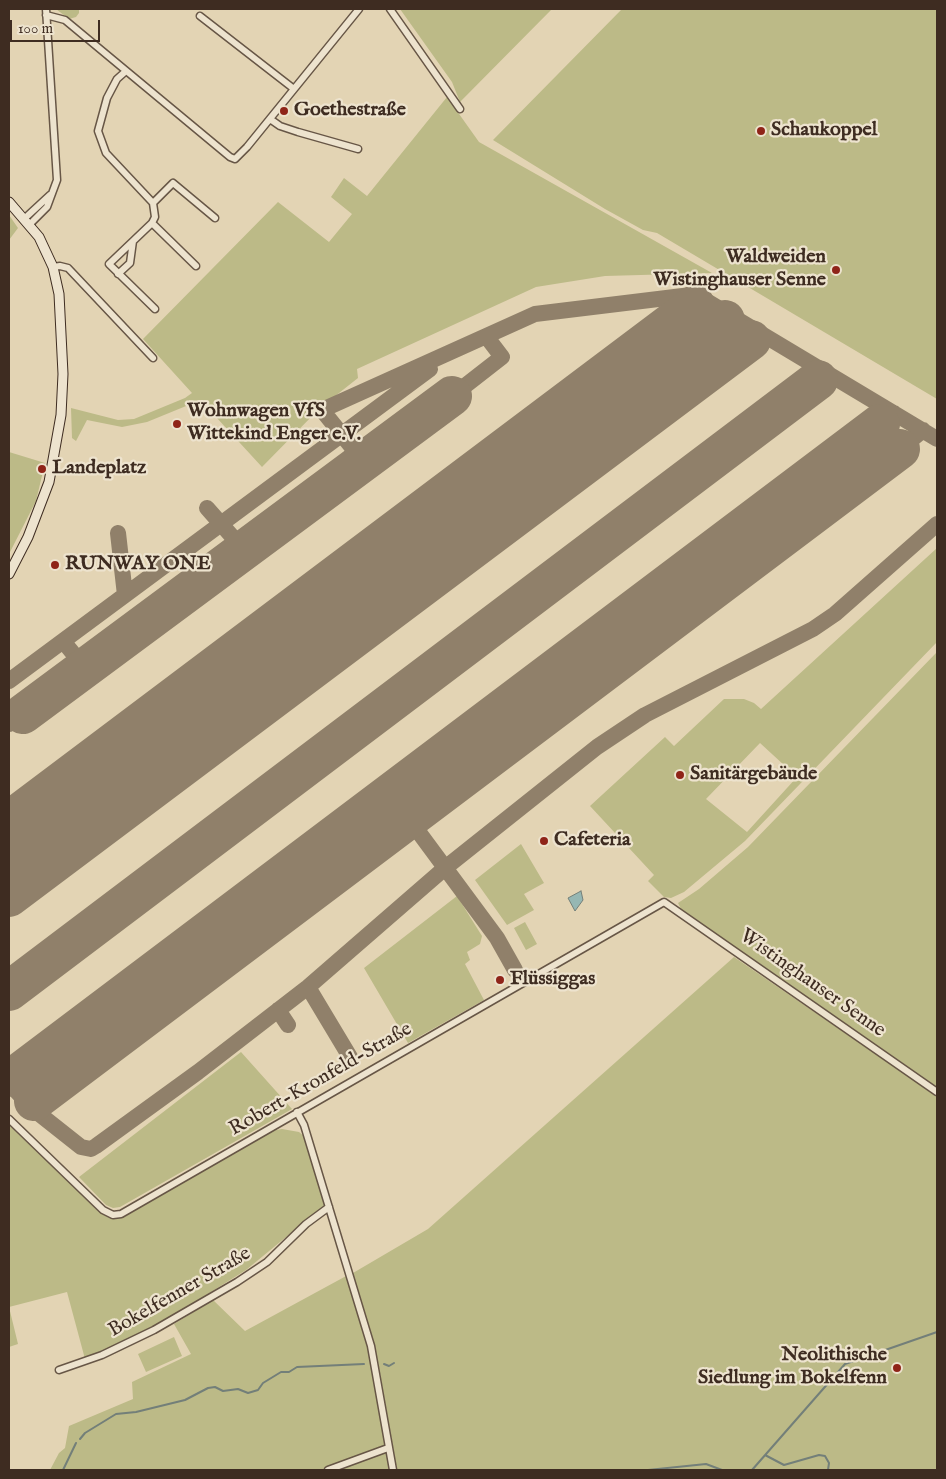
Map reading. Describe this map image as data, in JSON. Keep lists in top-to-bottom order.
{
  "streets": {
    "street": ["Wistinghauser Senne", "Robert-Kronfeld-Straße", "Bokelfenner Straße"]
  },
  "crossings": [
    ["Wistinghauser Senne", "Robert-Kronfeld-Straße"]
  ],
  "places": [
    "Goethestraße",
    "Schaukoppel",
    "Waldweiden Wistinghauser Senne",
    "Wohnwagen VfS Wittekind Enger e.V.",
    "Landeplatz",
    "RUNWAY ONE",
    "Sanitärgebäude",
    "Cafeteria",
    "Flüssiggas",
    "Neolithische Siedlung im Bokelfenn"
  ],
  "scale_bar": "100 m"
}
